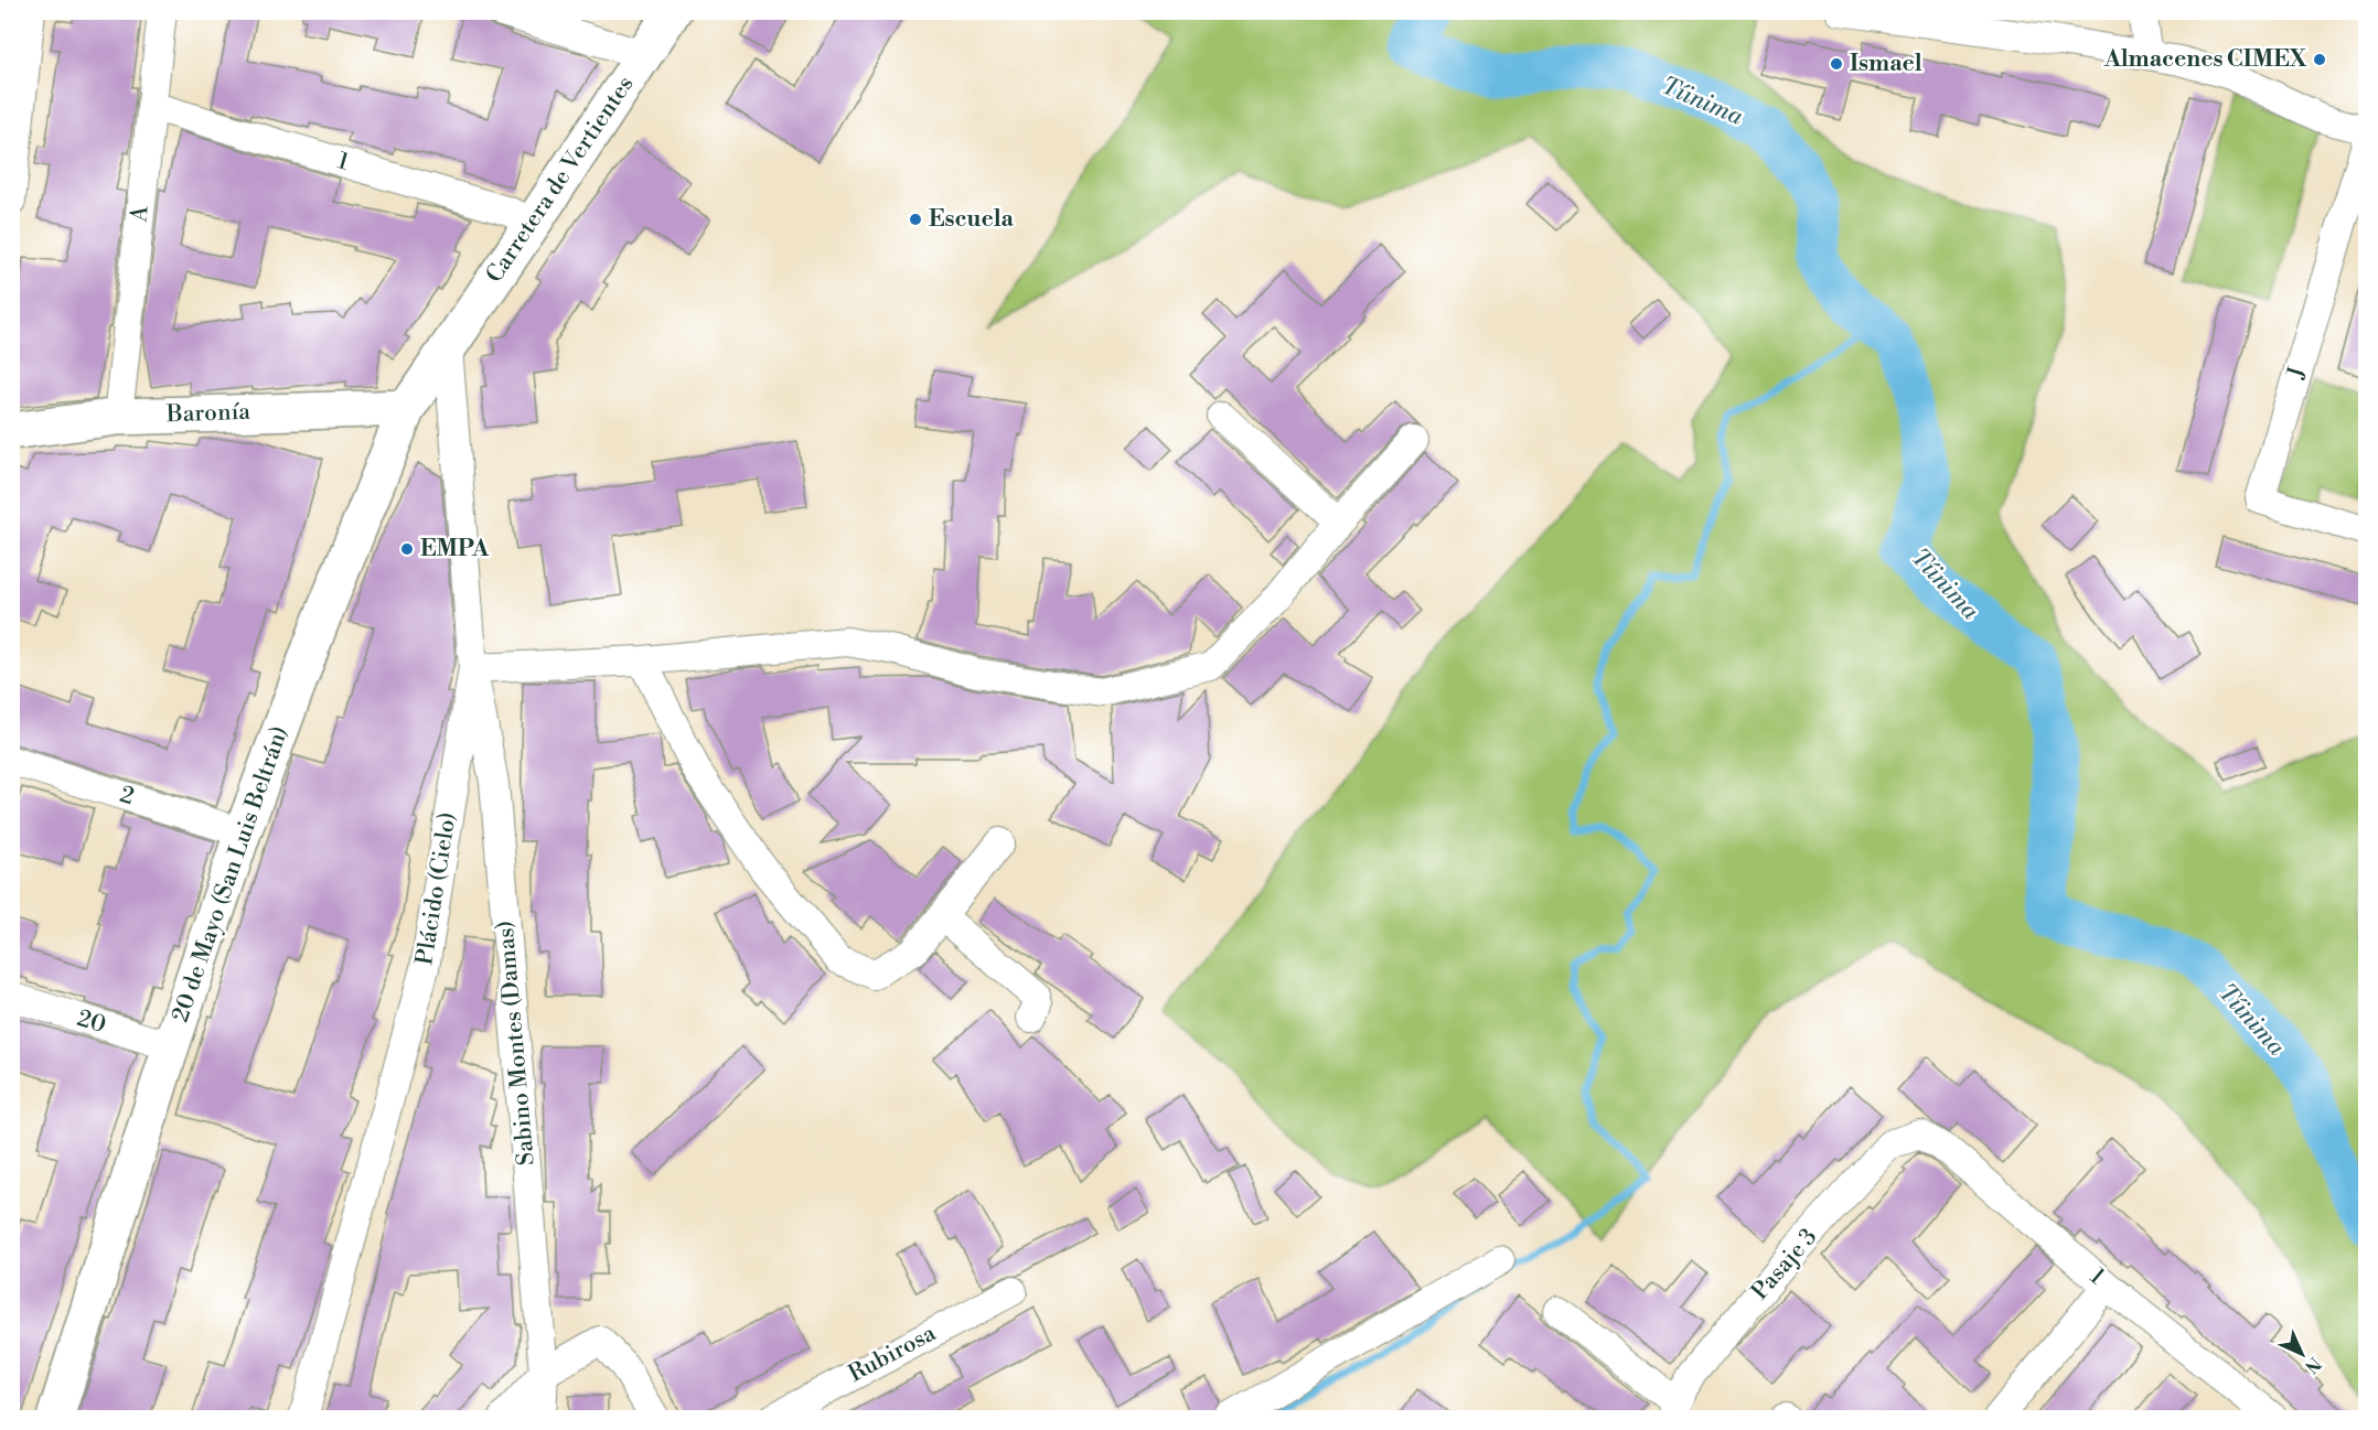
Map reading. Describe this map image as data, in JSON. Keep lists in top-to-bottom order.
{
  "streets": {
    "main road": ["Carretera de Vertientes", "Baronía", "20 de Mayo (San Luis Beltrán)"],
    "street": [
      "1",
      "A",
      "J",
      "2",
      "Plácido (Cielo)",
      "20",
      "Sabino Montes (Damas)",
      "Pasaje 3",
      "Rubirosa"
    ]
  },
  "crossings": [
    ["1", "Carretera de Vertientes"],
    ["1", "A"],
    ["1", "Pasaje 3"],
    ["Carretera de Vertientes", "20 de Mayo (San Luis Beltrán)"],
    ["Carretera de Vertientes", "Plácido (Cielo)"],
    ["A", "Baronía"],
    ["Baronía", "20 de Mayo (San Luis Beltrán)"],
    ["2", "20 de Mayo (San Luis Beltrán)"],
    ["20 de Mayo (San Luis Beltrán)", "Plácido (Cielo)"],
    ["20 de Mayo (San Luis Beltrán)", "20"],
    ["Plácido (Cielo)", "Sabino Montes (Damas)"]
  ],
  "water": ["Tíinima"],
  "places": [
    "Almacenes CIMEX",
    "Ismael",
    "Escuela",
    "EMPA"
  ],
  "north": "bottom right"
}
